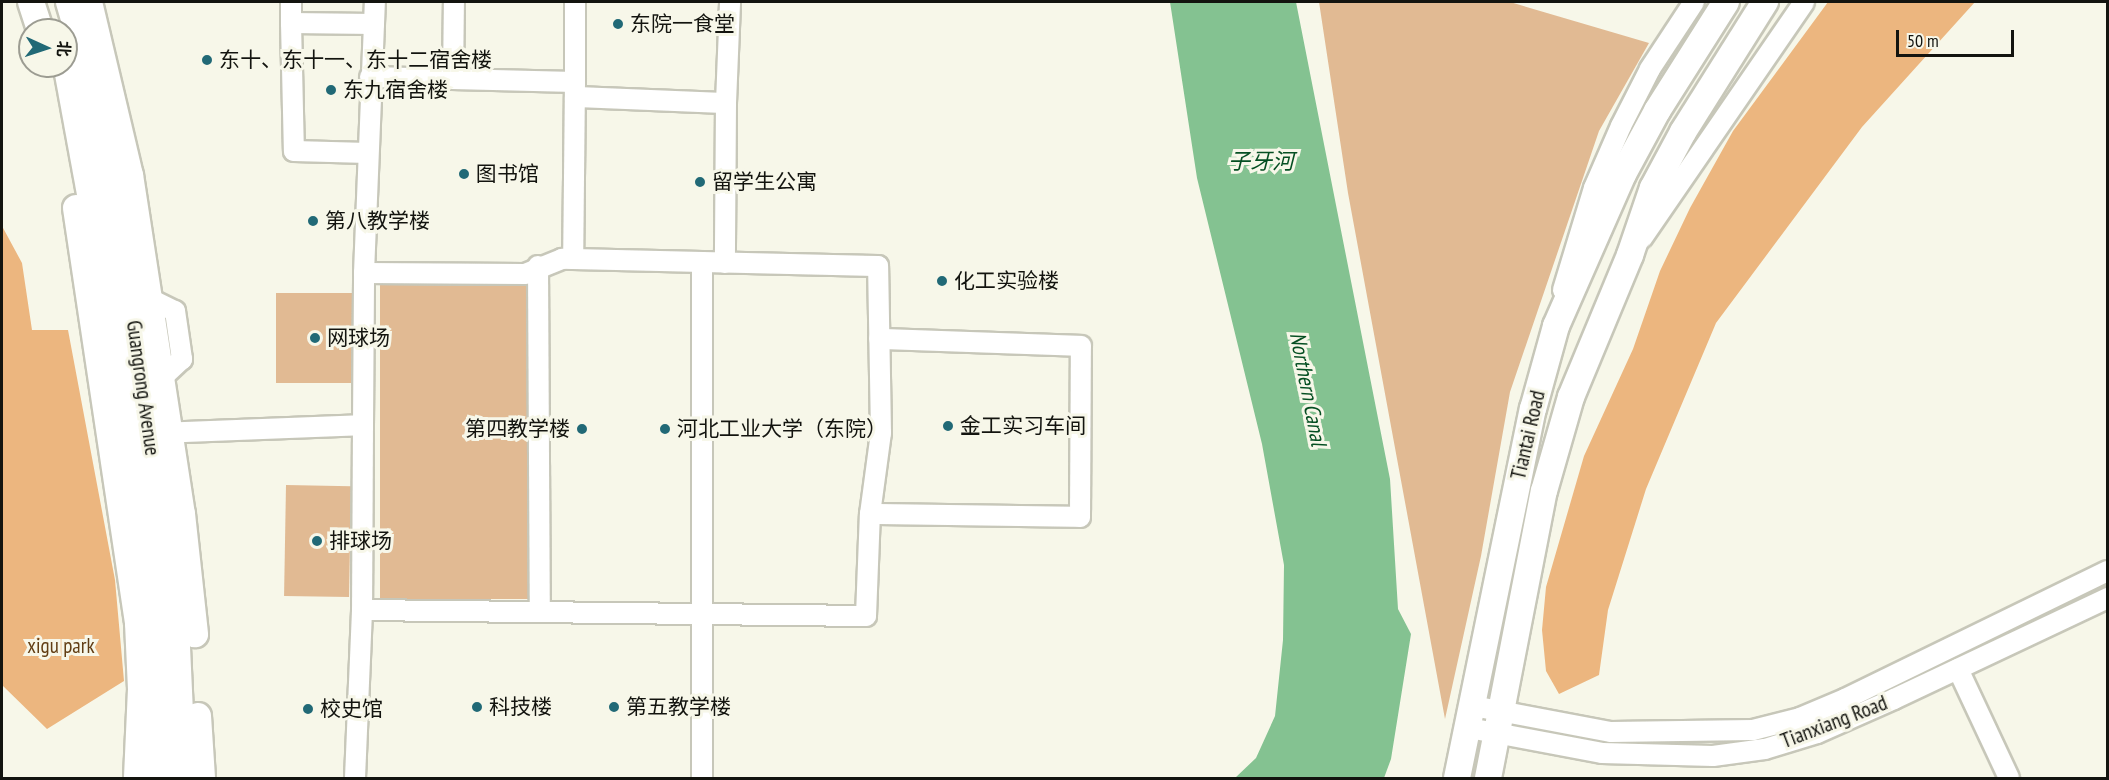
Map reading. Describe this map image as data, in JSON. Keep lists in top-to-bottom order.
{
  "streets": {
    "main road": ["Guangrong Avenue", "Tiantai Road"],
    "street": ["Tianxiang Road"]
  },
  "crossings": [
    ["Tiantai Road", "Tianxiang Road"]
  ],
  "water": ["子牙河", "Northern Canal"],
  "parks": ["xigu park"],
  "places": [
    "东院一食堂",
    "东十、东十一、东十二宿舍楼",
    "东九宿舍楼",
    "图书馆",
    "留学生公寓",
    "第八教学楼",
    "化工实验楼",
    "网球场",
    "金工实习车间",
    "第四教学楼",
    "河北工业大学（东院）",
    "排球场",
    "科技楼",
    "第五教学楼",
    "校史馆"
  ],
  "scale_bar": "50 m",
  "north": "right"
}
